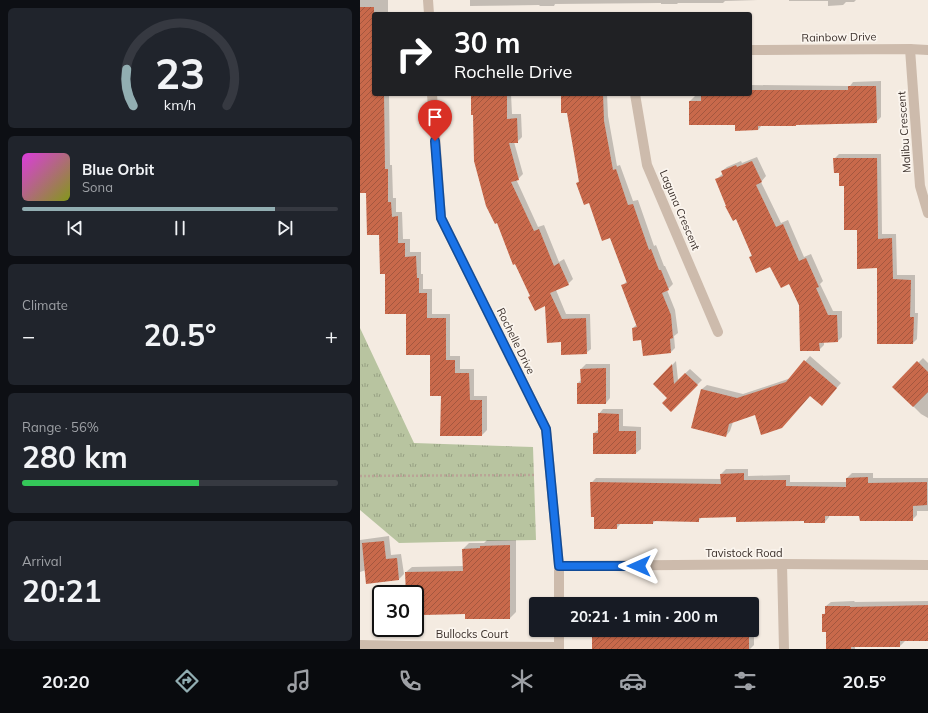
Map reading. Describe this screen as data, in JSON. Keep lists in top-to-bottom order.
{
  "streets": {
    "street": [
      "Rainbow Drive",
      "Malibu Crescent",
      "Laguna Crescent",
      "Rochelle Drive",
      "Tavistock Road",
      "Bullocks Court"
    ]
  },
  "crossings": [
    ["Rainbow Drive", "Malibu Crescent"],
    ["Rochelle Drive", "Tavistock Road"]
  ],
  "page": {
    "turn": ["30 m", "Rochelle Drive"],
    "song": ["Blue Orbit", "Sona"],
    "tile": [
      "Climate",
      ["Range · 56%", "280 km"],
      ["Arrival", "20:21"]
    ],
    "heat": ["−", "20.5°", "+"],
    "limit": "30",
    "trip": "20:21 · 1 min · 200 m",
    "tabs": ["20:20", "20.5°"],
    "gauge": ["23", "km/h"]
  }
}
